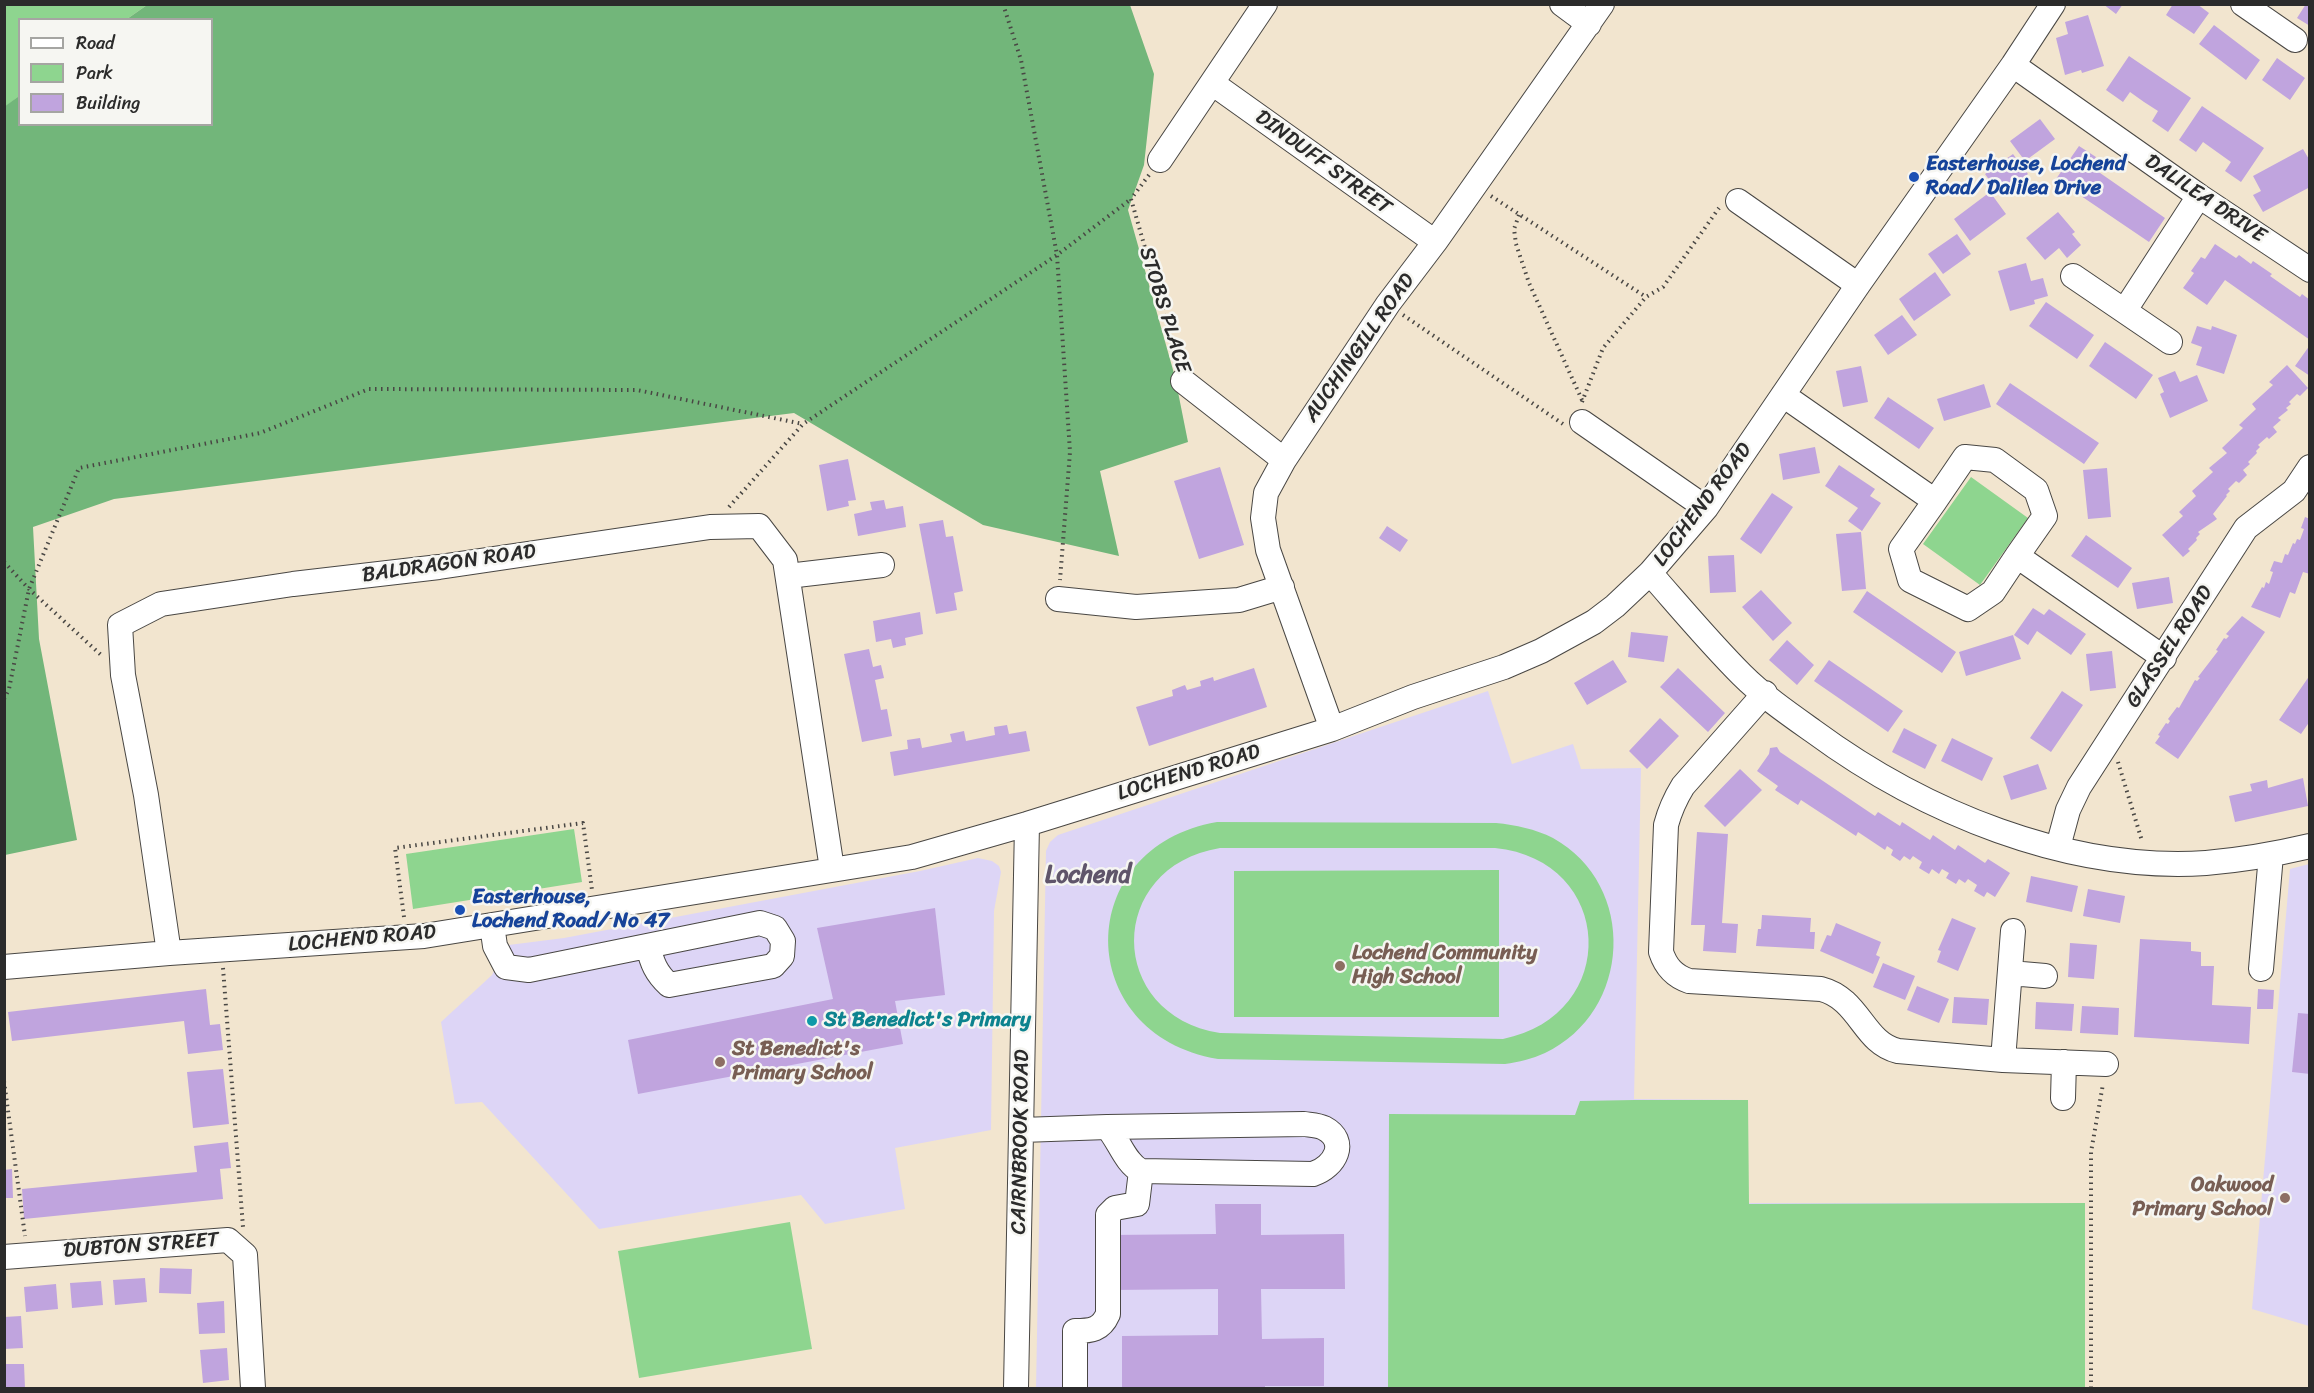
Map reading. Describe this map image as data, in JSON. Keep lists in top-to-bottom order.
{
  "streets": {
    "street": [
      "DINDUFF STREET",
      "DALILEA DRIVE",
      "STOBS PLACE",
      "AUCHINGILL ROAD",
      "LOCHEND ROAD",
      "BALDRAGON ROAD",
      "GLASSEL ROAD",
      "CAIRNBROOK ROAD",
      "DUBTON STREET"
    ]
  },
  "crossings": [
    ["DINDUFF STREET", "AUCHINGILL ROAD"],
    ["DALILEA DRIVE", "LOCHEND ROAD"],
    ["STOBS PLACE", "AUCHINGILL ROAD"],
    ["AUCHINGILL ROAD", "LOCHEND ROAD"],
    ["LOCHEND ROAD", "BALDRAGON ROAD"],
    ["LOCHEND ROAD", "CAIRNBROOK ROAD"]
  ],
  "districts": ["Lochend"],
  "places": [
    "Easterhouse, Lochend Road/ Dalilea Drive",
    "Easterhouse, Lochend Road/ No 47",
    "Lochend Community High School",
    "St Benedict's Primary",
    "St Benedict's Primary School",
    "Oakwood Primary School"
  ],
  "legend": ["Road", "Park", "Building"]
}
